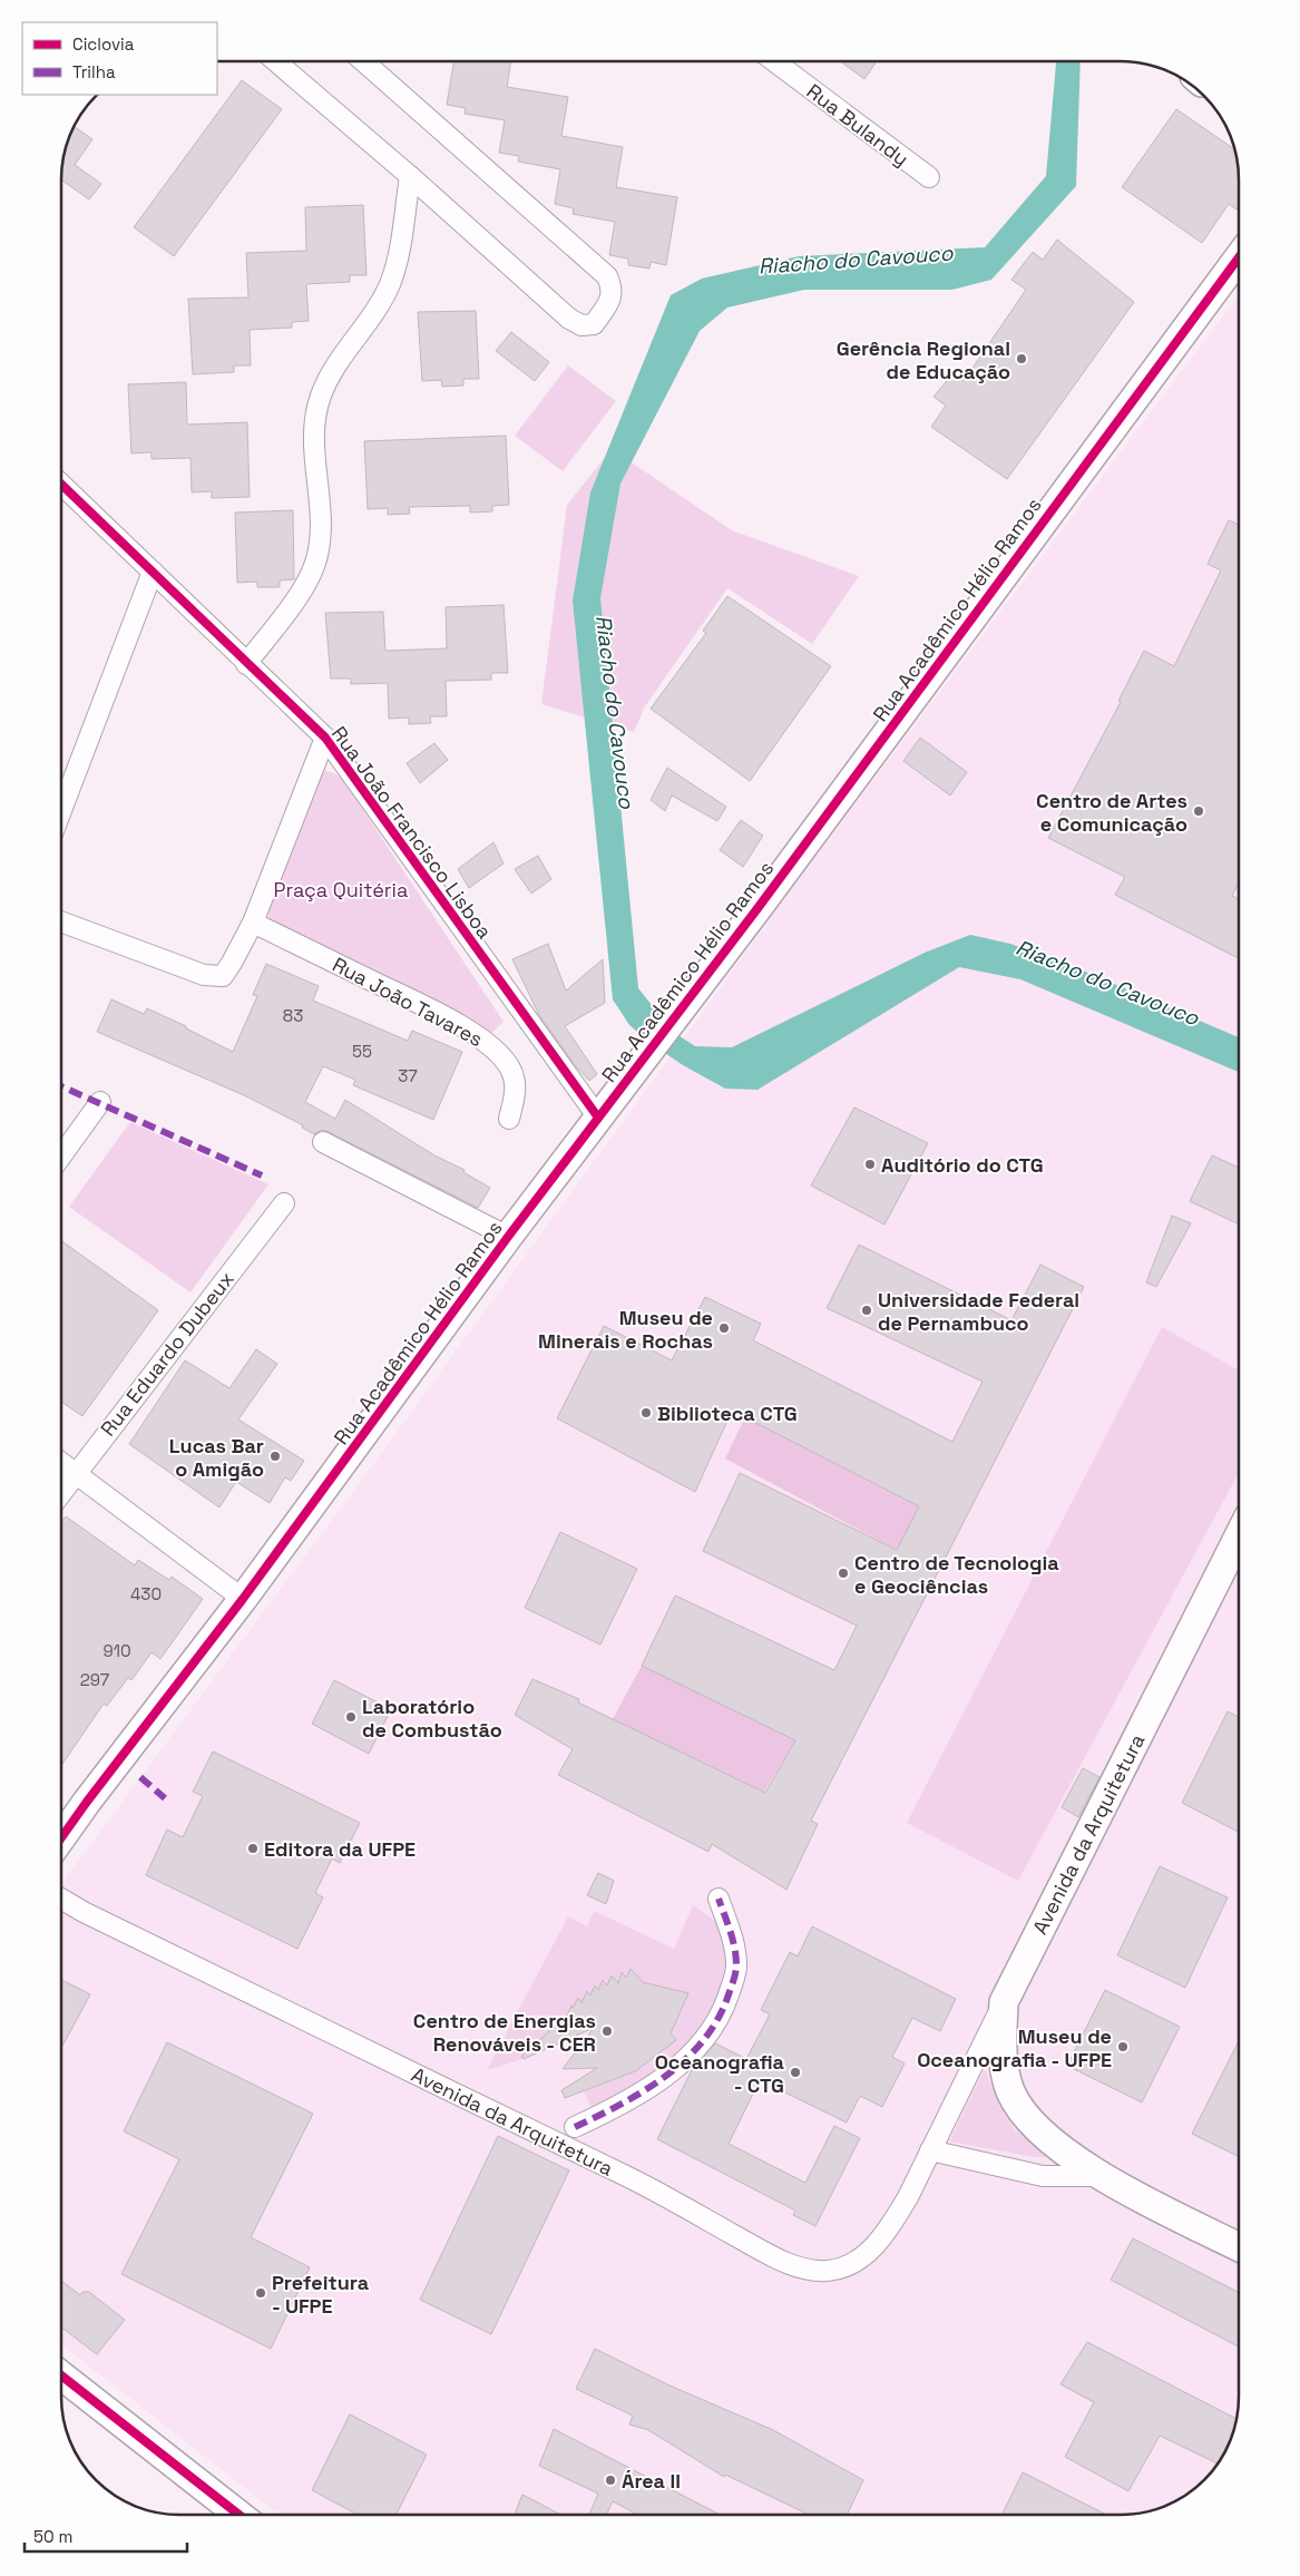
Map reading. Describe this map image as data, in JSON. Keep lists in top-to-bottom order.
{
  "streets": {
    "street": [
      "Rua Bulandy",
      "Rua Acadêmico Hélio Ramos",
      "Rua João Francisco Lisboa",
      "Rua João Tavares",
      "Rua Eduardo Dubeux",
      "Avenida da Arquitetura"
    ]
  },
  "crossings": [
    ["Rua Acadêmico Hélio Ramos", "Rua João Francisco Lisboa"]
  ],
  "water": ["Riacho do Cavouco"],
  "parks": ["Praça Quitéria"],
  "places": [
    "Gerência Regional de Educação",
    "Centro de Artes e Comunicação",
    "Auditório do CTG",
    "Universidade Federal de Pernambuco",
    "Museu de Minerais e Rochas",
    "Biblioteca CTG",
    "Lucas Bar o Amigão",
    "Centro de Tecnologia e Geociências",
    "Laboratório de Combustão",
    "Editora da UFPE",
    "Centro de Energias Renováveis - CER",
    "Museu de Oceanografia - UFPE",
    "Oceanografia - CTG",
    "Prefeitura - UFPE",
    "Área II"
  ],
  "house_numbers": [
    "83",
    "55",
    "37",
    "430",
    "910",
    "297"
  ],
  "legend": ["Ciclovia", "Trilha"],
  "scale_bar": "50 m"
}
